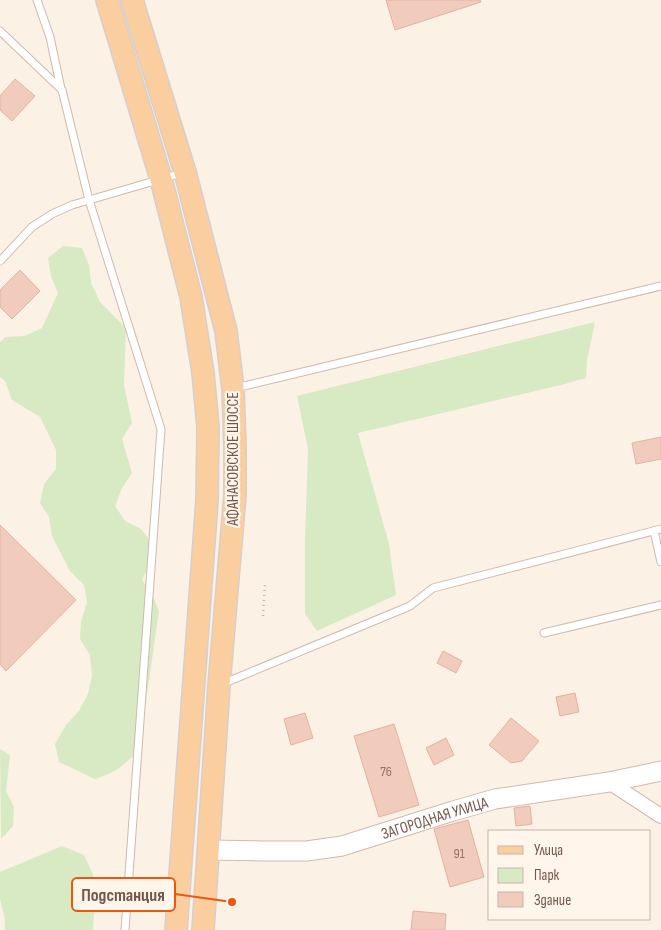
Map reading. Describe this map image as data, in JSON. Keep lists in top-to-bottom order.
{
  "streets": {
    "main road": ["АФАНАСОВСКОЕ ШОССЕ"],
    "street": ["ЗАГОРОДНАЯ УЛИЦА"]
  },
  "crossings": [
    ["АФАНАСОВСКОЕ ШОССЕ", "ЗАГОРОДНАЯ УЛИЦА"]
  ],
  "places": ["Подстанция"],
  "house_numbers": ["76", "91"],
  "legend": ["Улица", "Парк", "Здание"]
}
